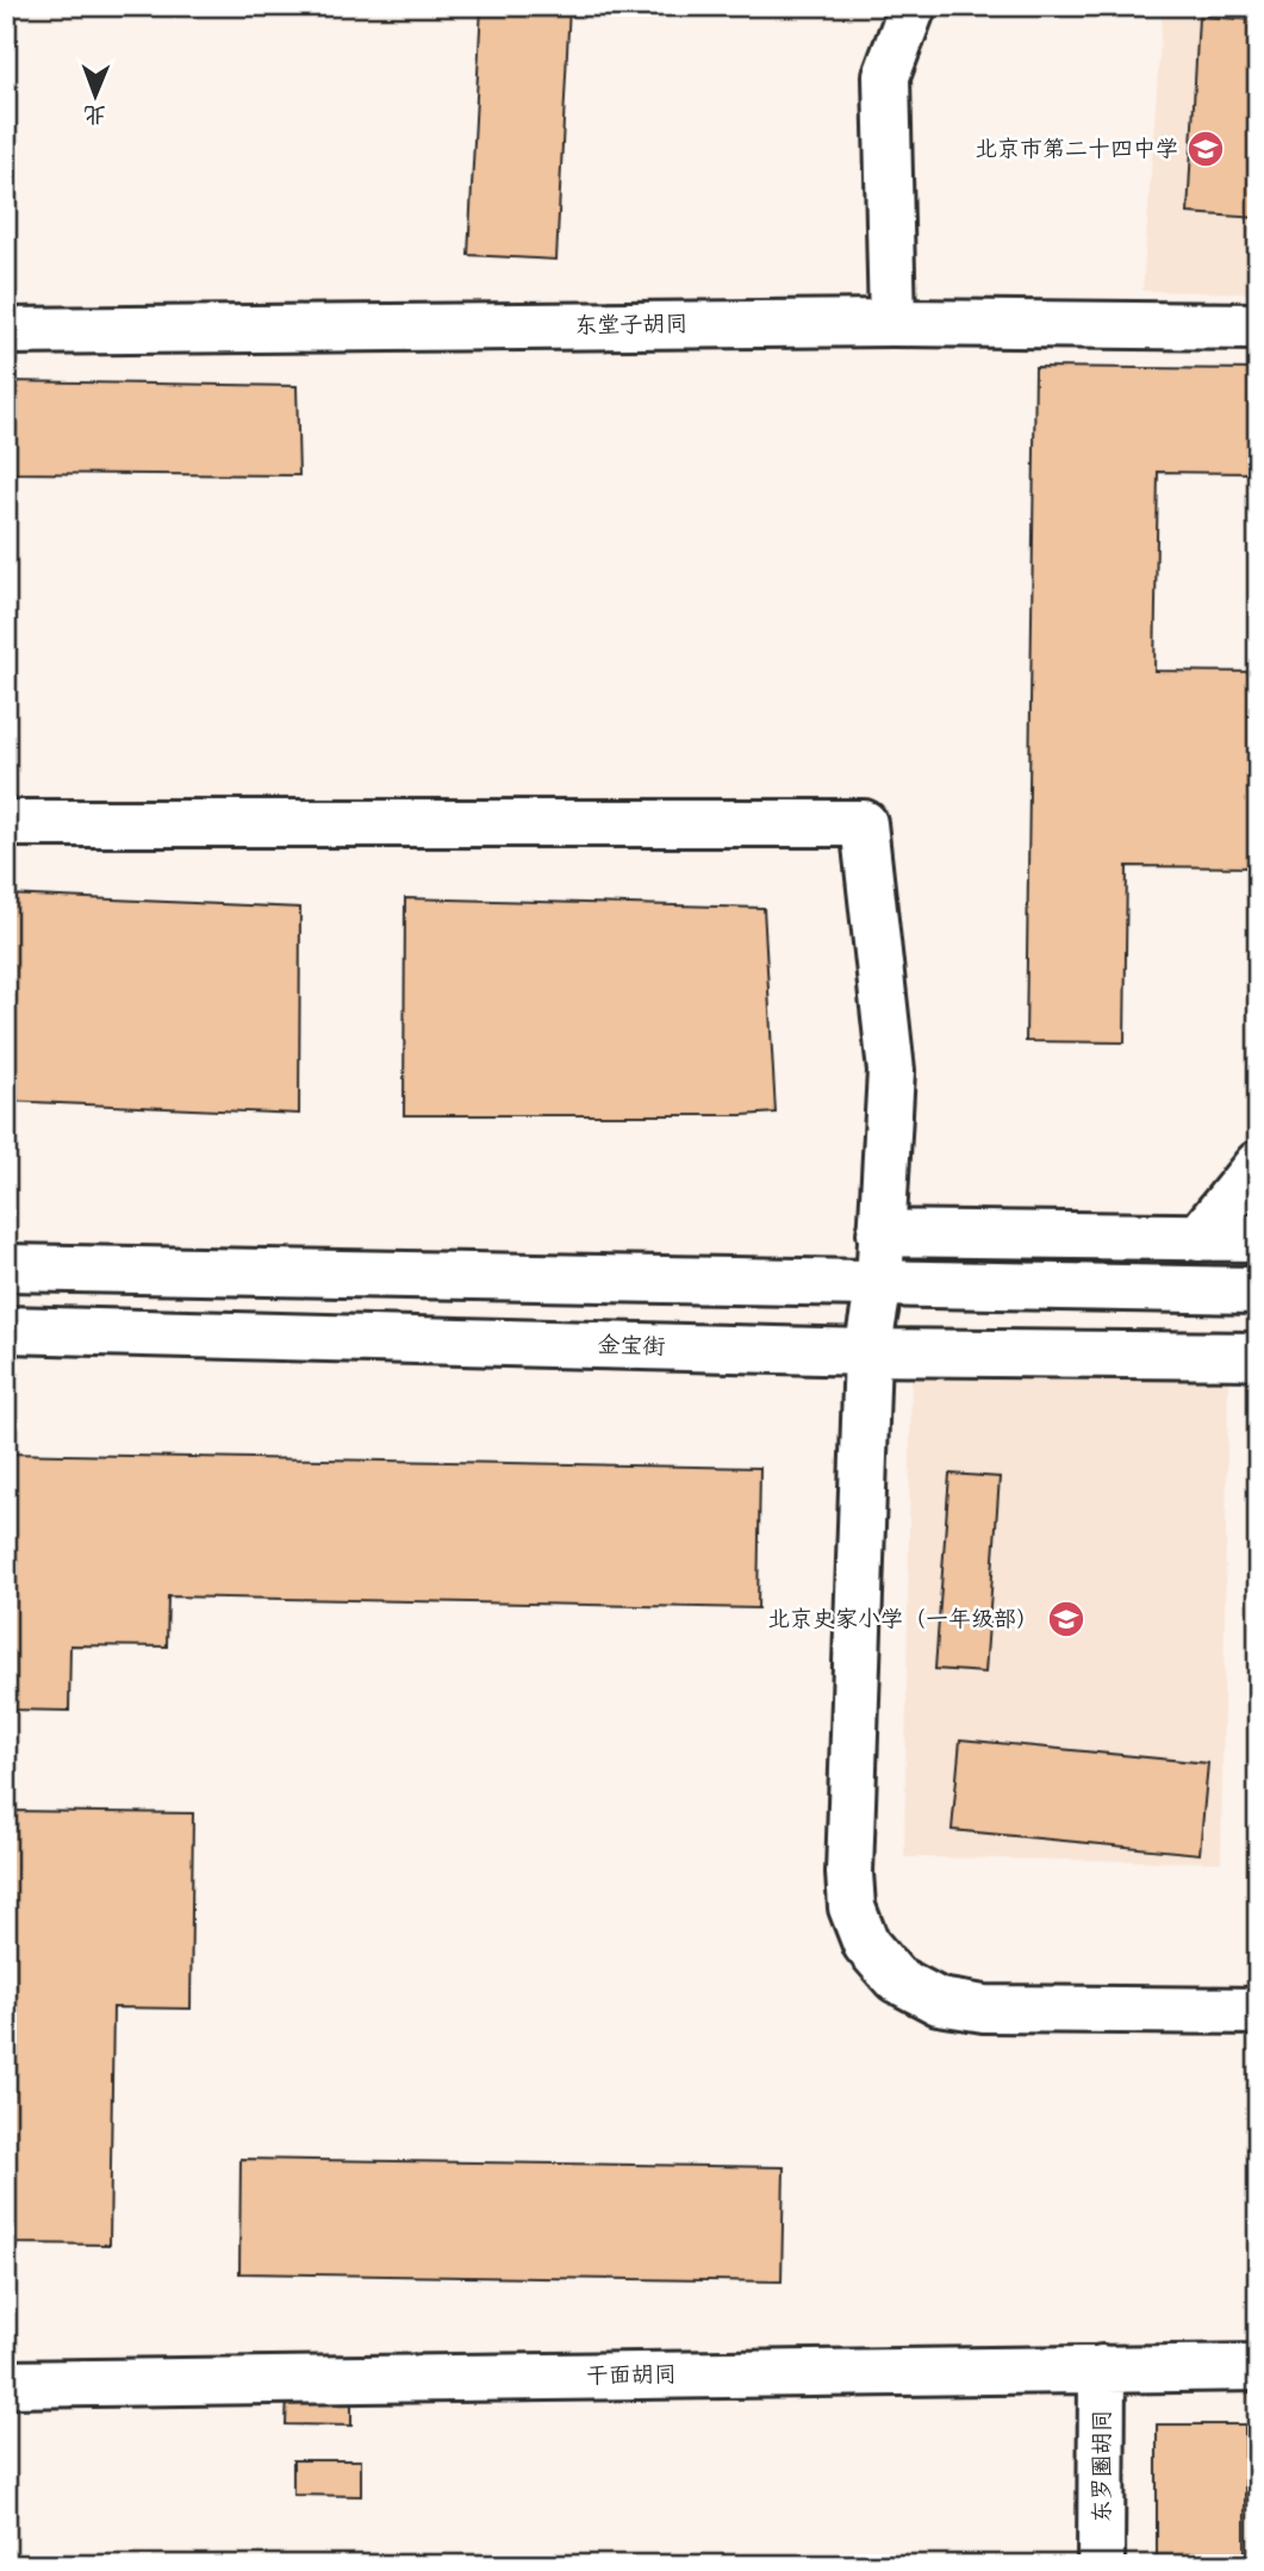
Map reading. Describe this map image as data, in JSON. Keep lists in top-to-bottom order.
{
  "streets": {
    "street": [
      "东堂子胡同",
      "金宝街",
      "干面胡同",
      "东罗圈胡同"
    ]
  },
  "crossings": [
    ["干面胡同", "东罗圈胡同"]
  ],
  "places": {
    "school or university": ["北京市第二十四中学", "北京史家小学（一年级部）"]
  },
  "north": "bottom"
}
